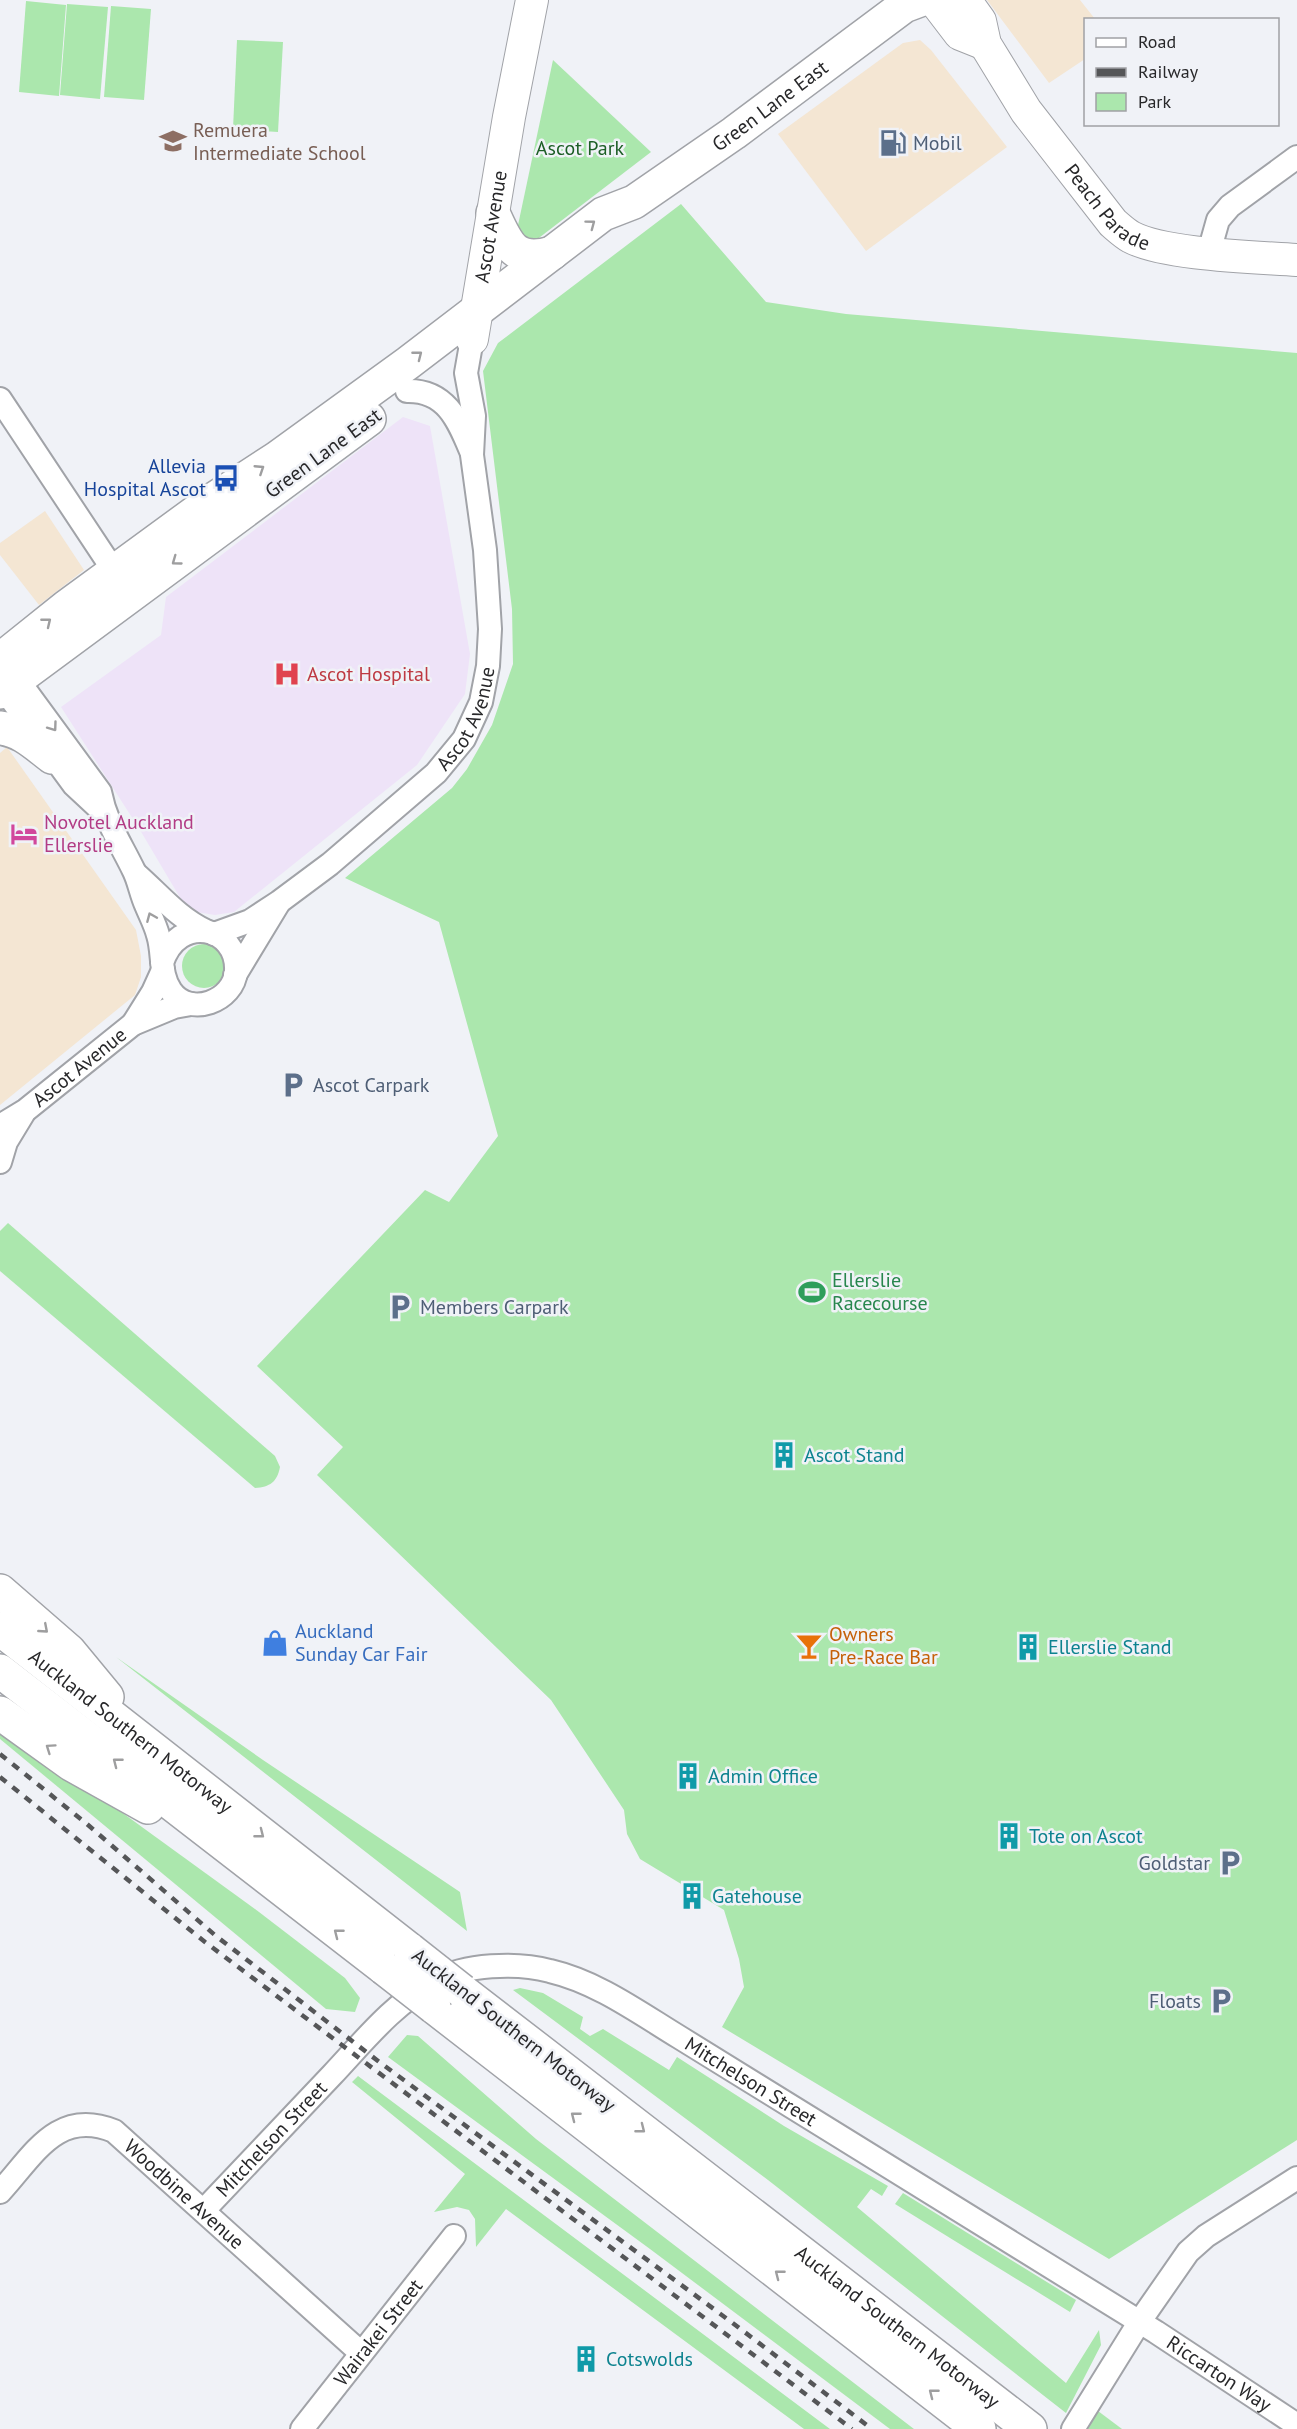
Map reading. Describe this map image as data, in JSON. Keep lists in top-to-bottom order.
{
  "streets": {
    "main road": [
      "Green Lane East",
      "Peach Parade",
      "Ascot Avenue",
      "Auckland Southern Motorway"
    ],
    "street": [
      "Mitchelson Street",
      "Woodbine Avenue",
      "Wairakei Street",
      "Riccarton Way"
    ]
  },
  "crossings": [
    ["Green Lane East", "Ascot Avenue"],
    ["Mitchelson Street", "Woodbine Avenue"],
    ["Mitchelson Street", "Riccarton Way"],
    ["Woodbine Avenue", "Wairakei Street"]
  ],
  "parks": ["Ascot Park"],
  "places": {
    "school or university": ["Remuera Intermediate School"],
    "fuel station": ["Mobil"],
    "bus stop": ["Allevia Hospital Ascot"],
    "hospital": ["Ascot Hospital"],
    "hotel": ["Novotel Auckland Ellerslie"],
    "parking": [
      "Ascot Carpark",
      "Members Carpark",
      "Goldstar",
      "Floats"
    ],
    "sports": ["Ellerslie Racecourse"],
    "building": [
      "Ascot Stand",
      "Ellerslie Stand",
      "Admin Office",
      "Tote on Ascot",
      "Gatehouse",
      "Cotswolds"
    ],
    "shop": ["Auckland Sunday Car Fair"],
    "bar": ["Owners Pre-Race Bar"]
  },
  "legend": ["Road", "Railway", "Park"]
}
